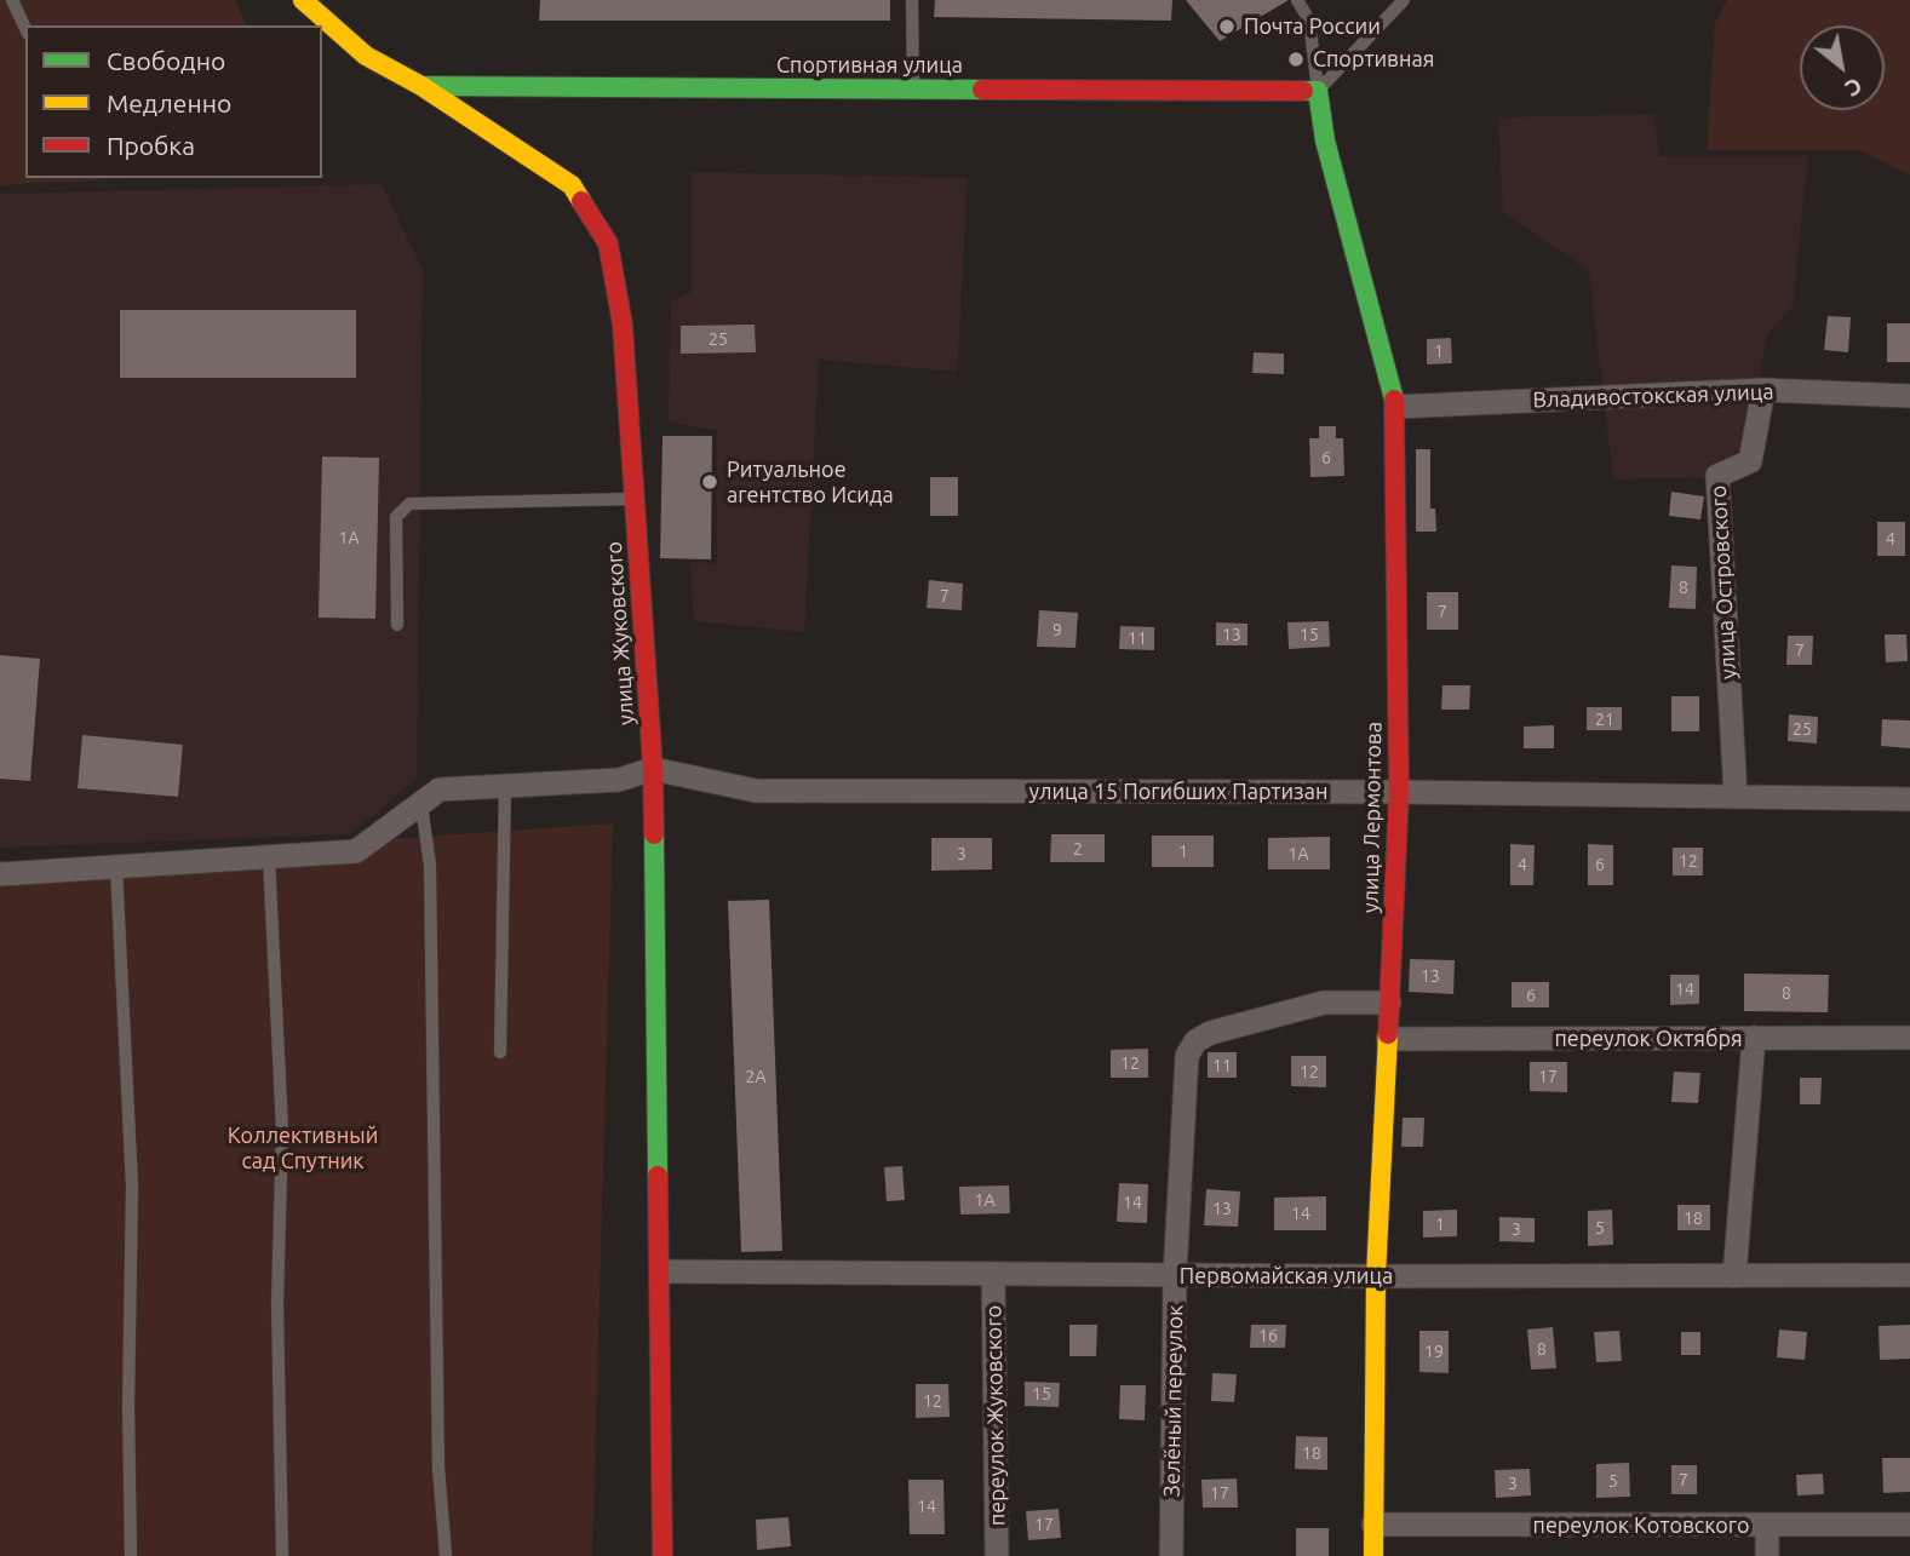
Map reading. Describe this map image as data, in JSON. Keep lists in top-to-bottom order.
{
  "streets": {
    "street": [
      "Спортивная улица",
      "Владивостокская улица",
      "улица Островского",
      "улица Жуковского",
      "улица 15 Погибших Партизан",
      "улица Лермонтова",
      "переулок Октября",
      "Первомайская улица",
      "Зелёный переулок",
      "переулок Жуковского",
      "переулок Котовского"
    ]
  },
  "crossings": [
    ["Спортивная улица", "улица Жуковского"],
    ["Спортивная улица", "улица Лермонтова"],
    ["Владивостокская улица", "улица Островского"],
    ["Владивостокская улица", "улица Лермонтова"],
    ["улица Островского", "улица 15 Погибших Партизан"],
    ["улица Жуковского", "улица 15 Погибших Партизан"],
    ["улица Жуковского", "Первомайская улица"],
    ["улица 15 Погибших Партизан", "улица Лермонтова"],
    ["улица Лермонтова", "переулок Октября"],
    ["улица Лермонтова", "Первомайская улица"],
    ["улица Лермонтова", "Зелёный переулок"],
    ["улица Лермонтова", "переулок Котовского"],
    ["Первомайская улица", "Зелёный переулок"],
    ["Первомайская улица", "переулок Жуковского"]
  ],
  "parks": ["Коллективный сад Спутник"],
  "places": ["Почта России", "Спортивная", "Ритуальное агентство Исида"],
  "house_numbers": [
    "25",
    "1",
    "6",
    "1А",
    "4",
    "8",
    "7",
    "7",
    "9",
    "13",
    "15",
    "11",
    "7",
    "21",
    "25",
    "2",
    "1",
    "3",
    "1А",
    "12",
    "4",
    "6",
    "13",
    "14",
    "8",
    "6",
    "12",
    "11",
    "12",
    "2А",
    "17",
    "1А",
    "14",
    "13",
    "14",
    "18",
    "1",
    "5",
    "3",
    "16",
    "8",
    "19",
    "15",
    "12",
    "18",
    "7",
    "5",
    "3",
    "17",
    "14",
    "17"
  ],
  "legend": ["Свободно", "Медленно", "Пробка"],
  "north": "bottom right"
}
